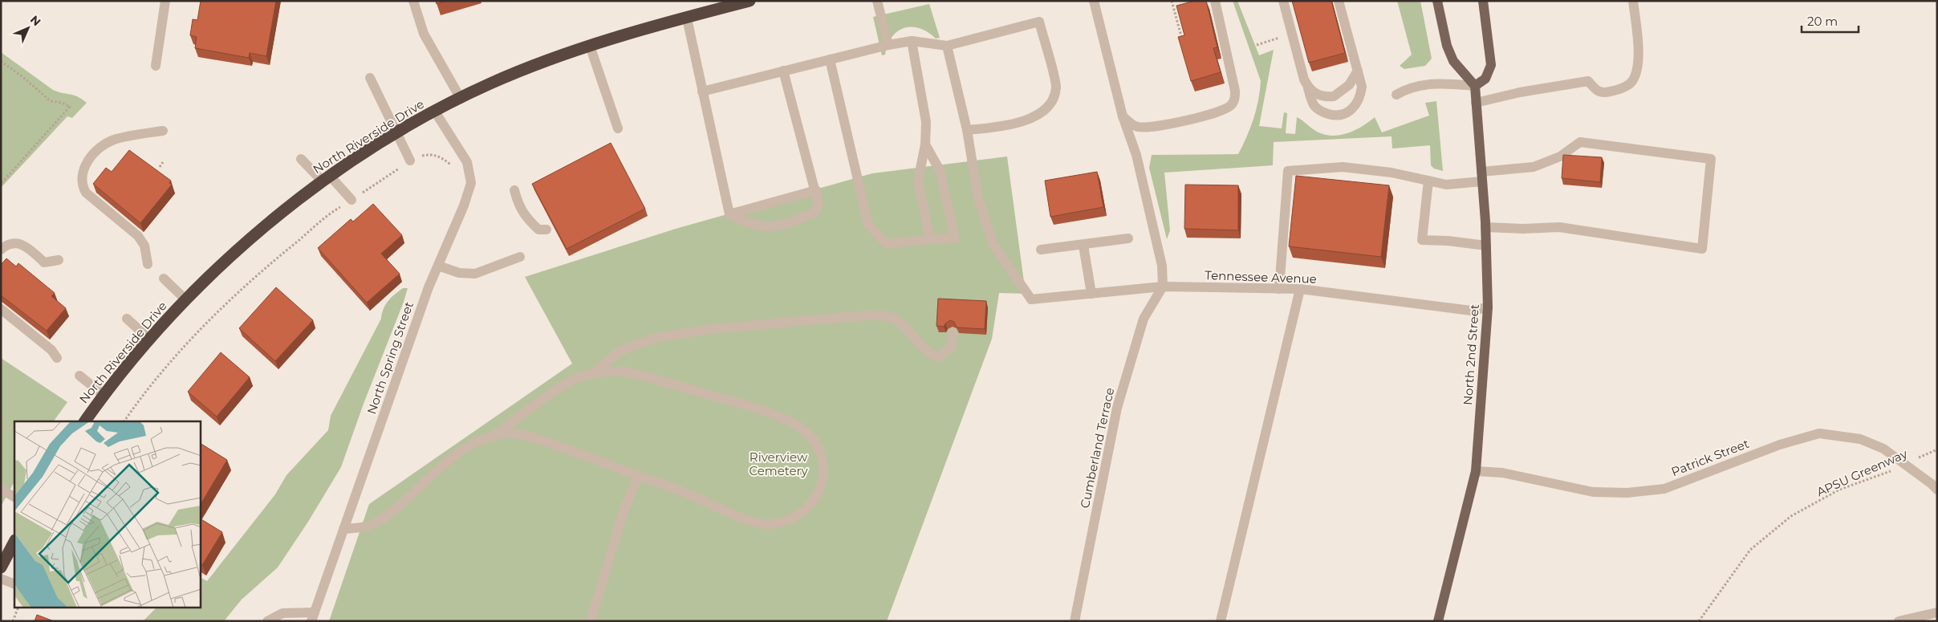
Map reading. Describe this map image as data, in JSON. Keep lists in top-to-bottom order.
{
  "streets": {
    "highway": ["North Riverside Drive"],
    "main road": ["North 2nd Street"],
    "street": [
      "Tennessee Avenue",
      "North Spring Street",
      "Cumberland Terrace",
      "Patrick Street"
    ],
    "path": ["APSU Greenway"]
  },
  "crossings": [
    ["North Riverside Drive", "North Spring Street"],
    ["Tennessee Avenue", "North 2nd Street"],
    ["Tennessee Avenue", "Cumberland Terrace"],
    ["North 2nd Street", "Patrick Street"],
    ["Patrick Street", "APSU Greenway"]
  ],
  "parks": ["Riverview Cemetery"],
  "scale_bar": "20 m",
  "north": "top right"
}
